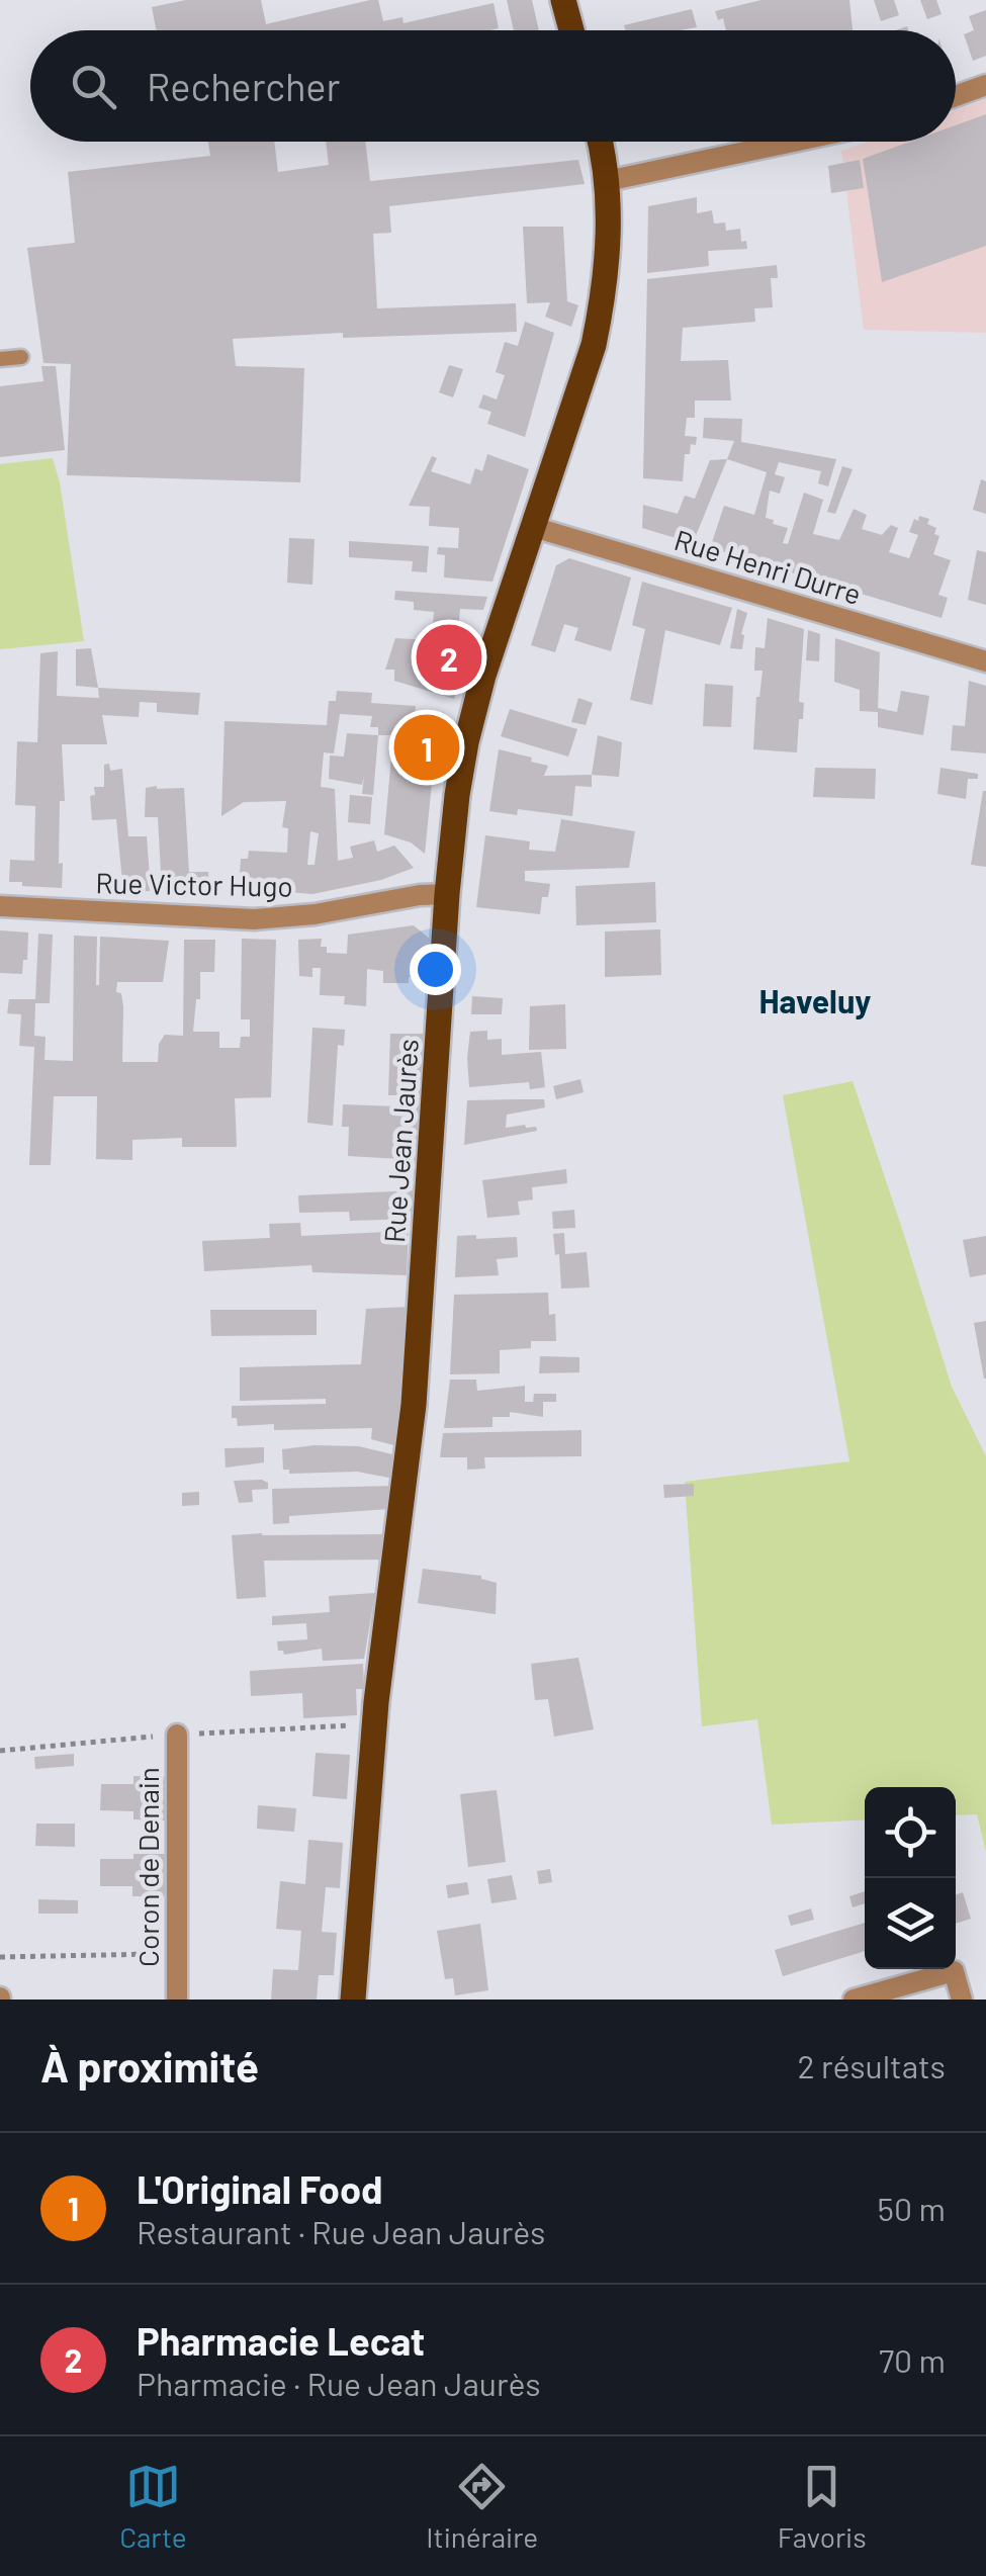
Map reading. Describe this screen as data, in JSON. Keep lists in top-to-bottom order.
{
  "streets": {
    "main road": ["Rue Jean Jaurès"],
    "street": ["Rue Henri Durre", "Rue Victor Hugo", "Coron de Denain"]
  },
  "crossings": [
    ["Rue Henri Durre", "Rue Jean Jaurès"],
    ["Rue Victor Hugo", "Rue Jean Jaurès"]
  ],
  "districts": ["Haveluy"],
  "page": {
    "search": "Rechercher",
    "pins": ["2", "1"],
    "heading": ["À proximité", "2 résultats"],
    "list": [
      {
        "mark": "1",
        "name": "L'Original Food",
        "note": "Restaurant · Rue Jean Jaurès",
        "value": "50 m"
      },
      {
        "mark": "2",
        "name": "Pharmacie Lecat",
        "note": "Pharmacie · Rue Jean Jaurès",
        "value": "70 m"
      }
    ],
    "nav": ["Carte", "Itinéraire", "Favoris"]
  }
}
